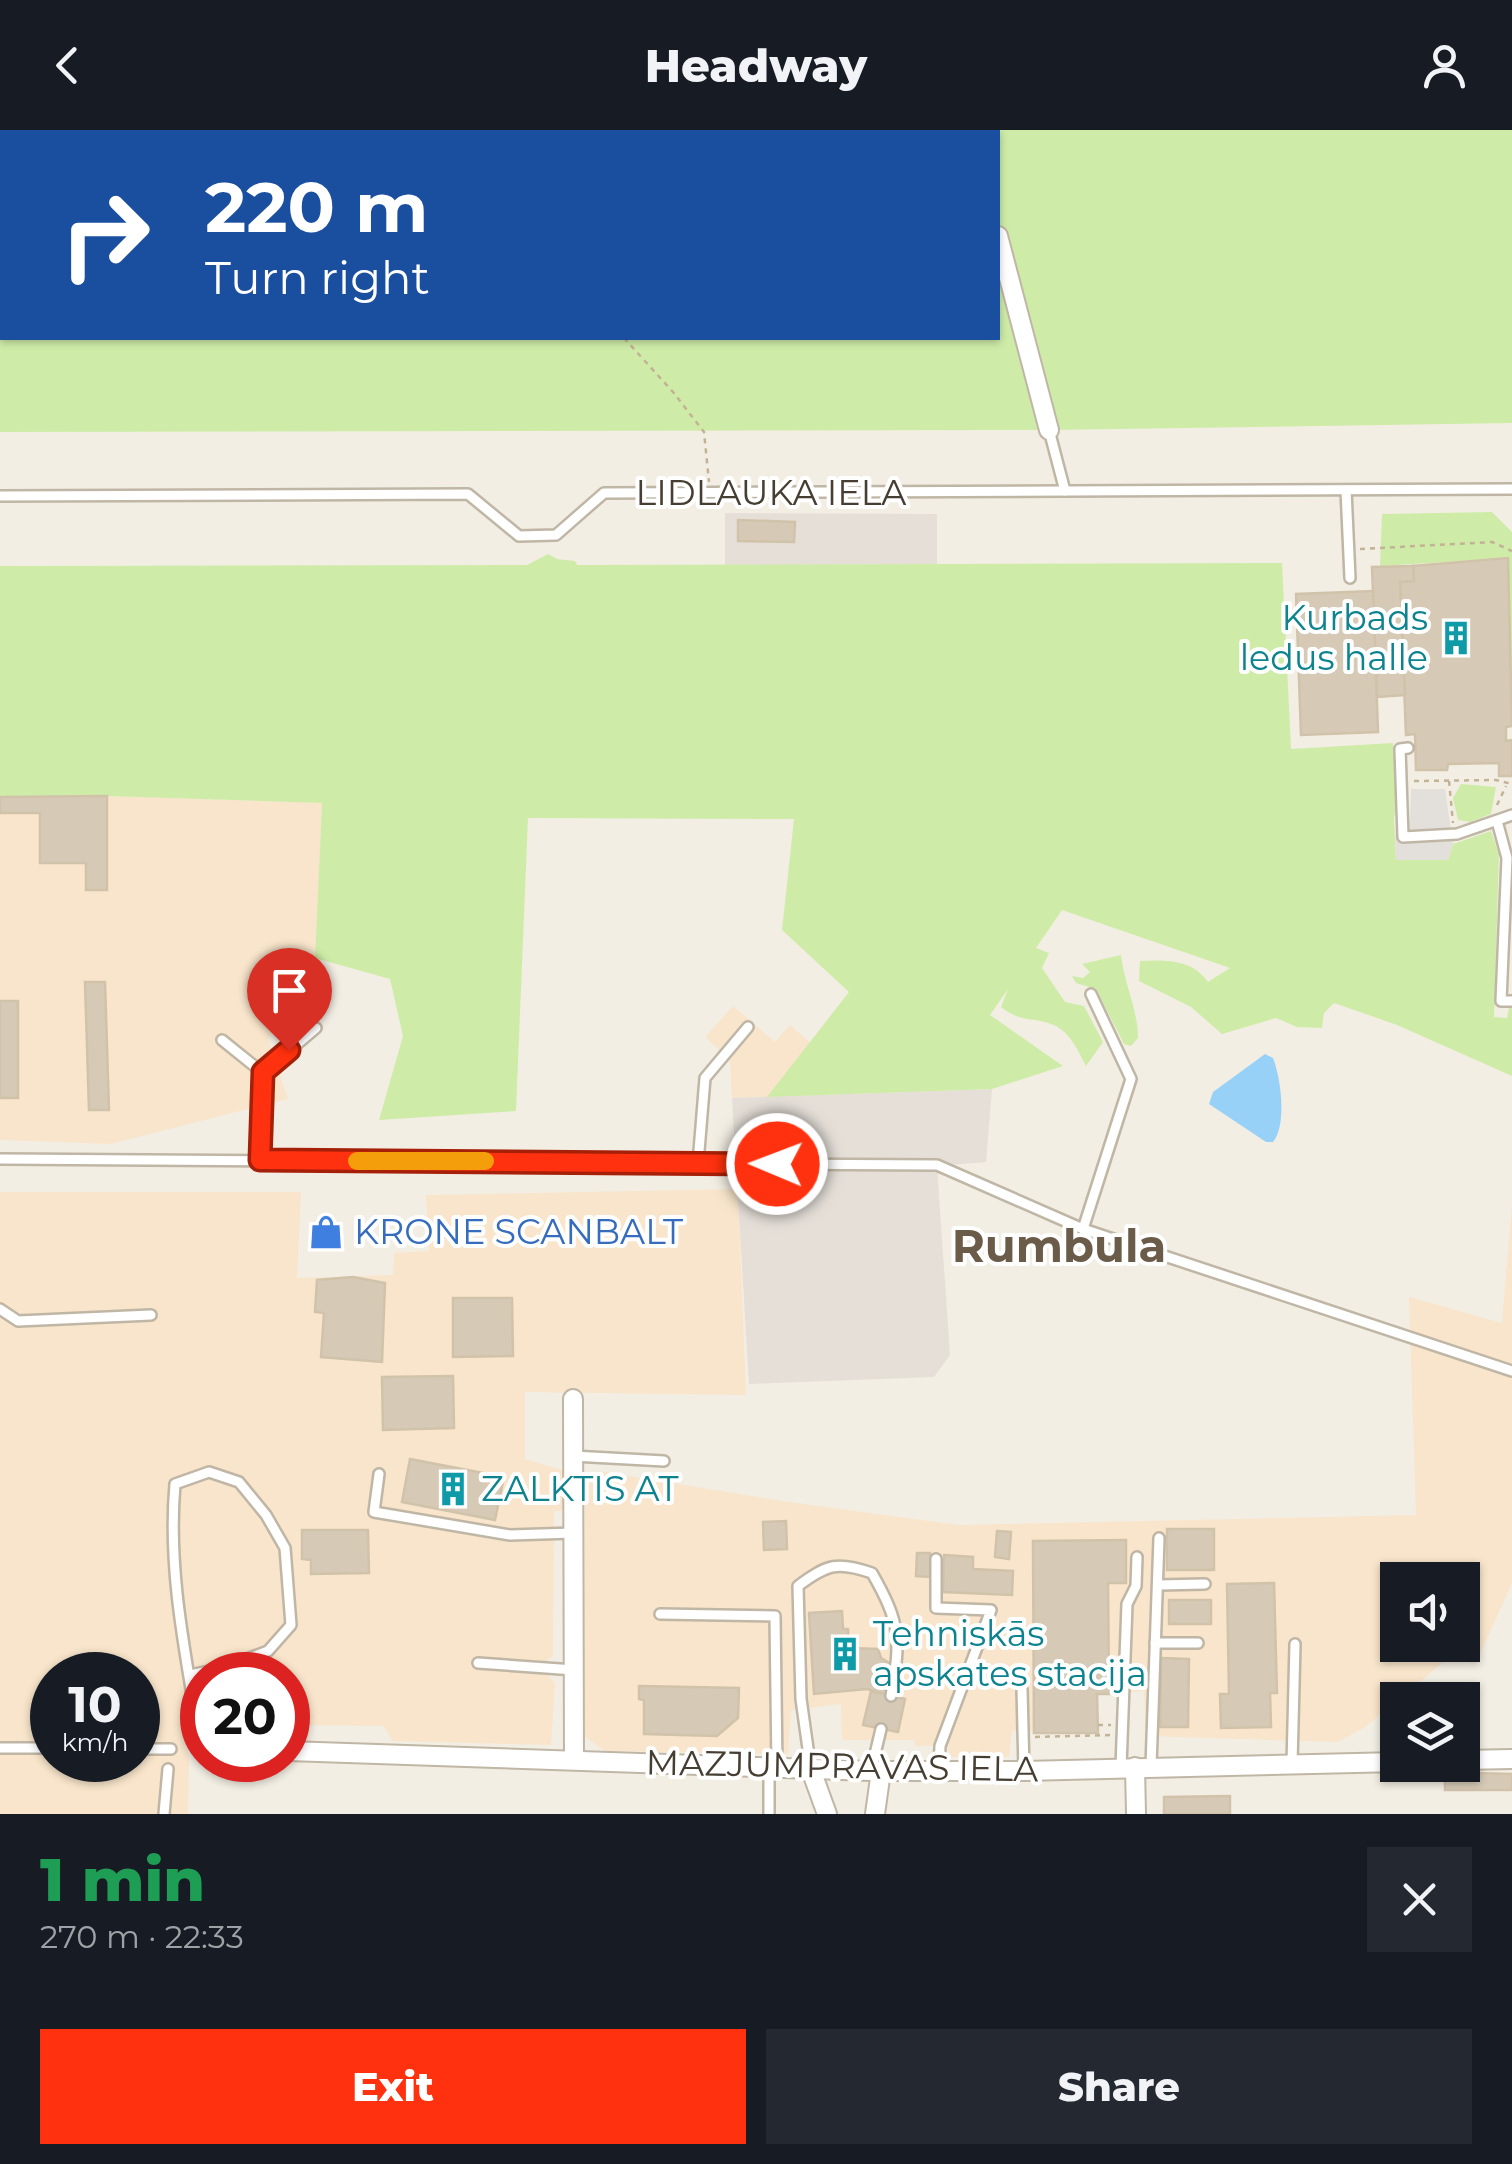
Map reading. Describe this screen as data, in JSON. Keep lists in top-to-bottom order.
{
  "streets": {
    "street": ["MAZJUMPRAVAS IELA"],
    "lane": ["LIDLAUKA IELA"]
  },
  "districts": ["Rumbula"],
  "places": {
    "building": ["Kurbads ledus halle", "ZALKTIS AT", "Tehniskās apskates stacija"],
    "shop": ["KRONE SCANBALT"]
  },
  "page": {
    "header": "Headway",
    "turn": ["220 m", "Turn right"],
    "speed": "10 km/h",
    "limit": "20",
    "heading": ["1 min", "270 m · 22:33"],
    "buttons": ["Exit", "Share"]
  }
}
